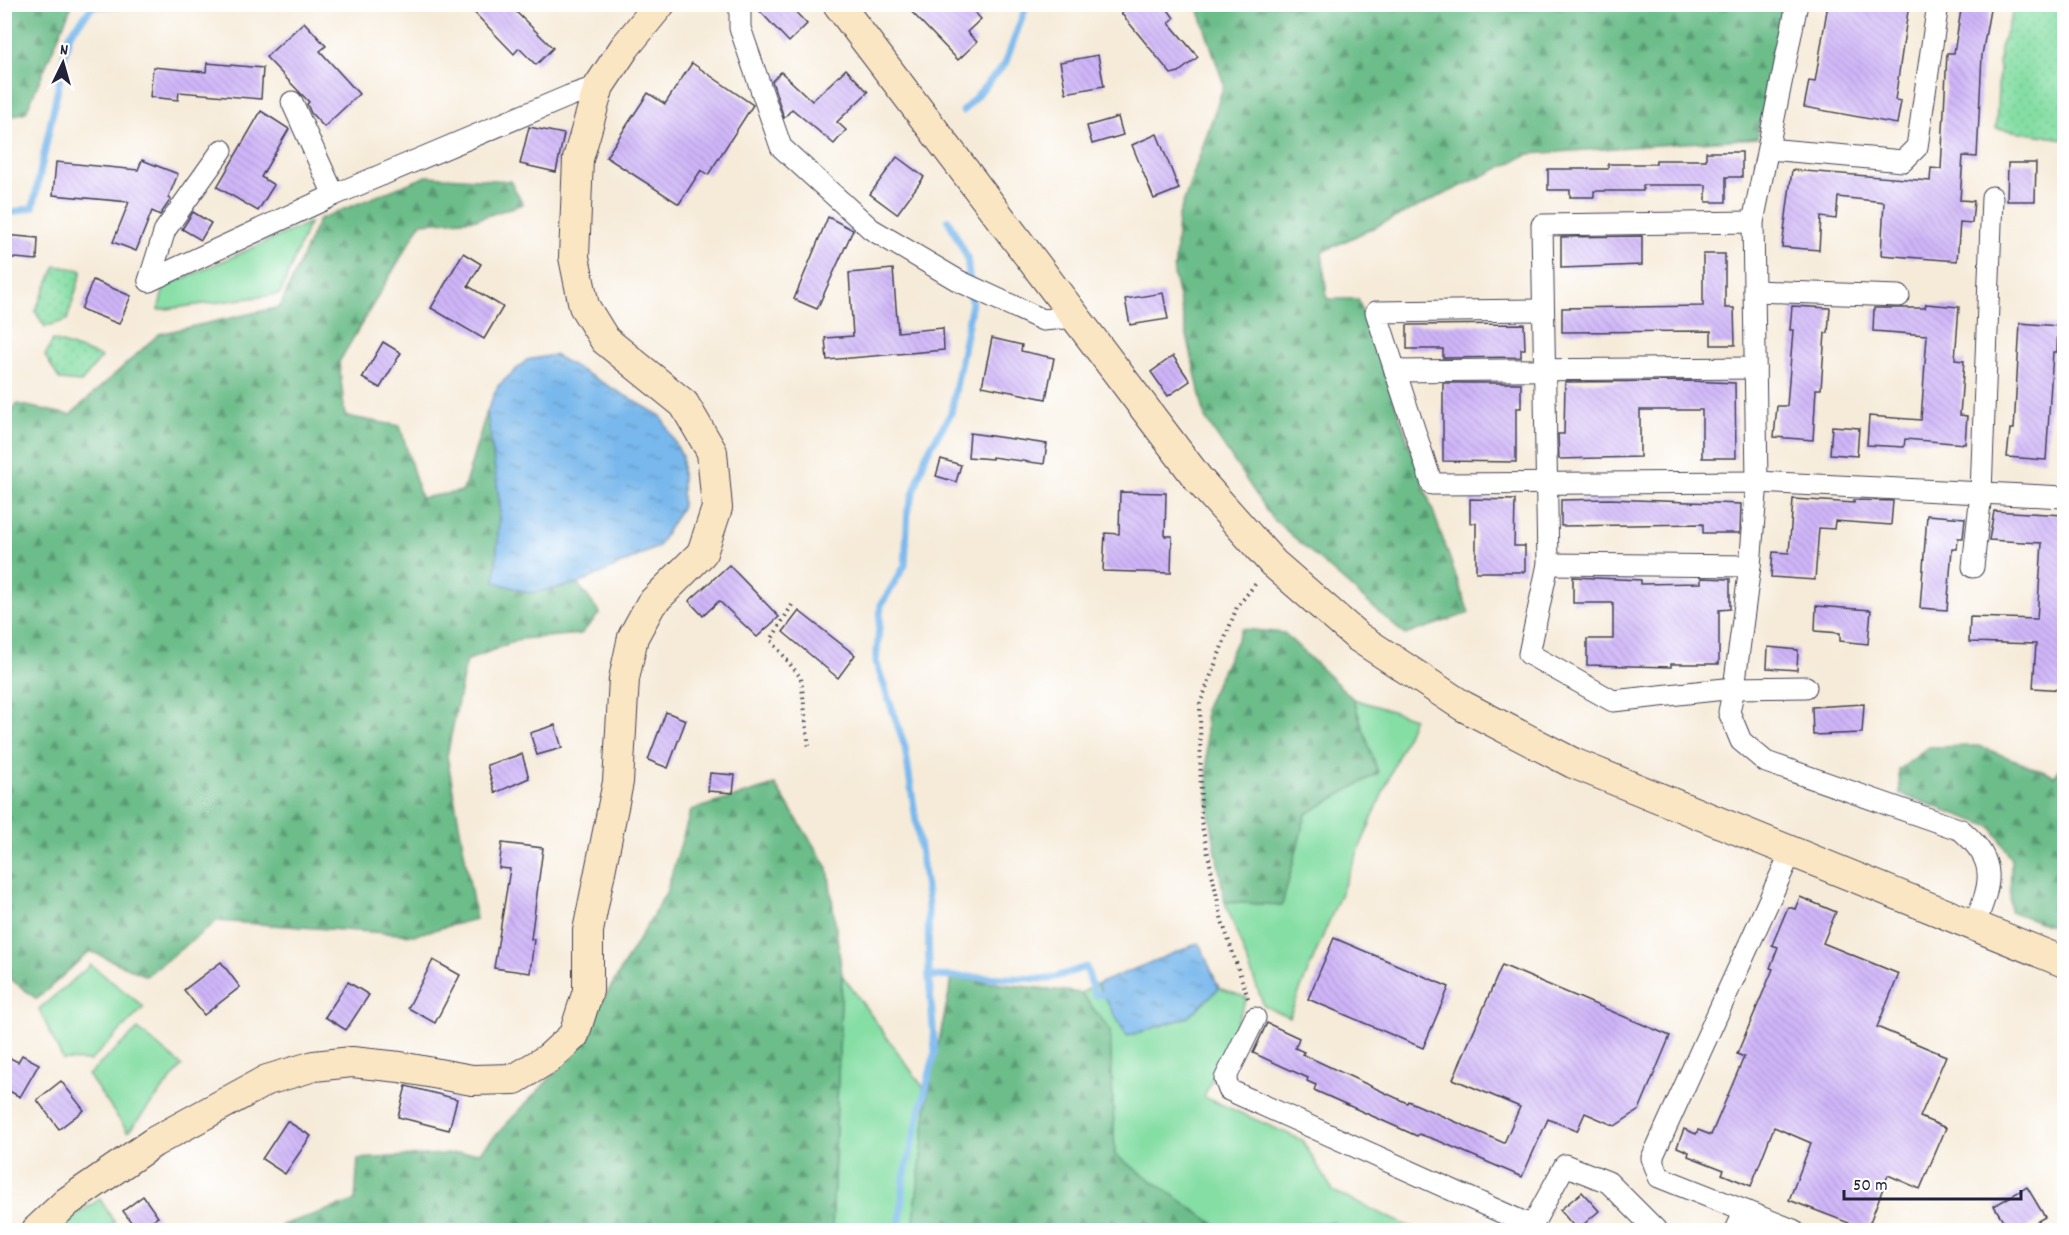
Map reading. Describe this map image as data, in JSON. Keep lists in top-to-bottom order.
{
  "scale_bar": "50 m",
  "north": "top"
}
